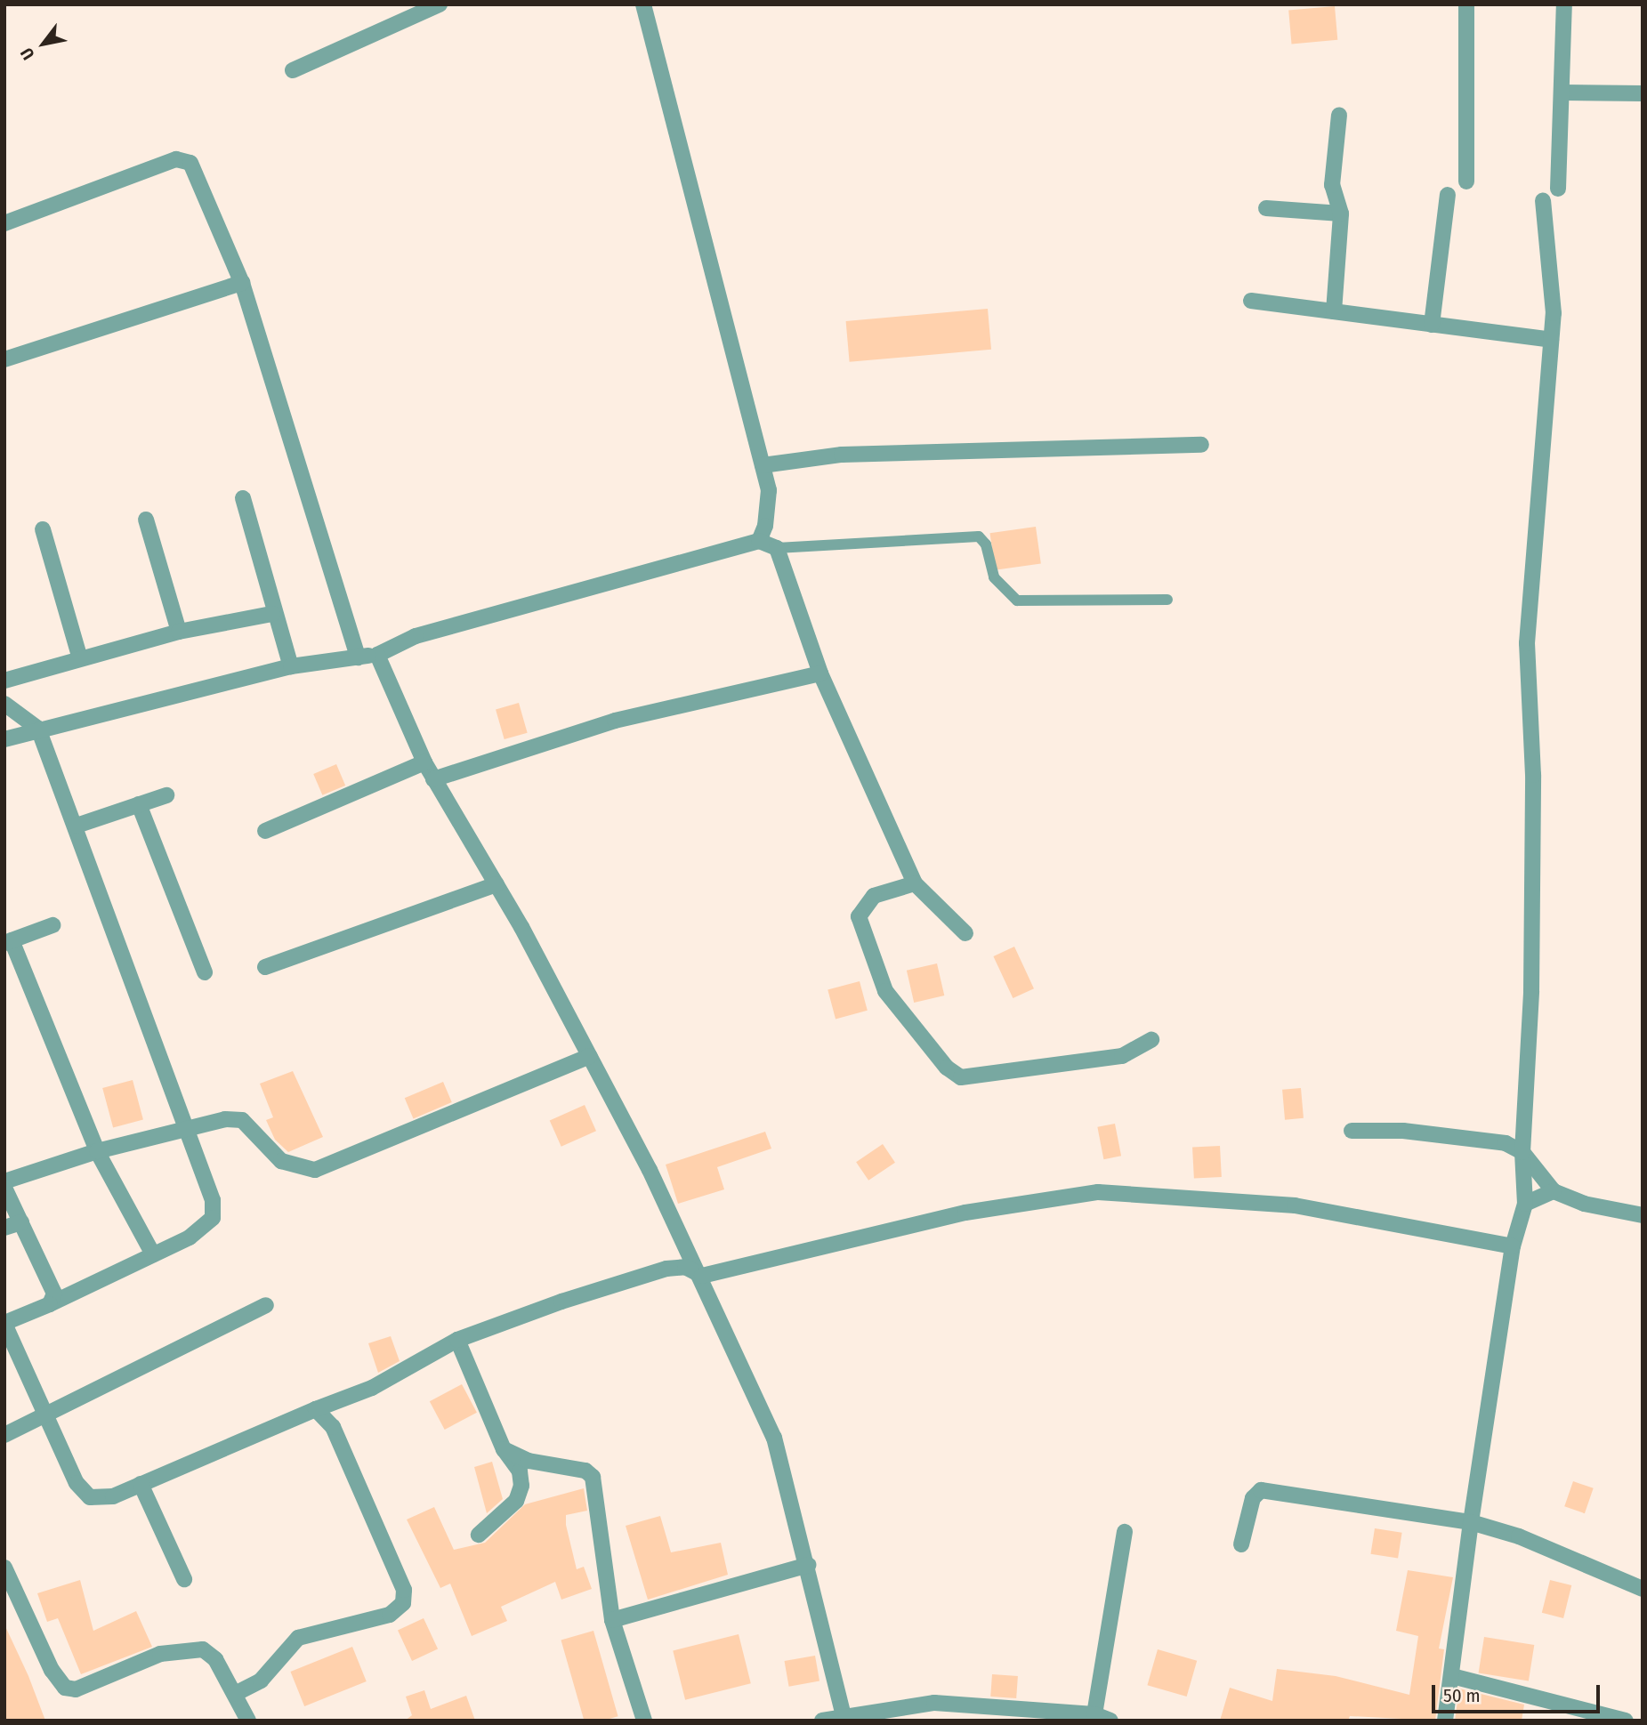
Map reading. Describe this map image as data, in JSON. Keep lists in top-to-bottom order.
{
  "scale_bar": "50 m",
  "north": "bottom left"
}
